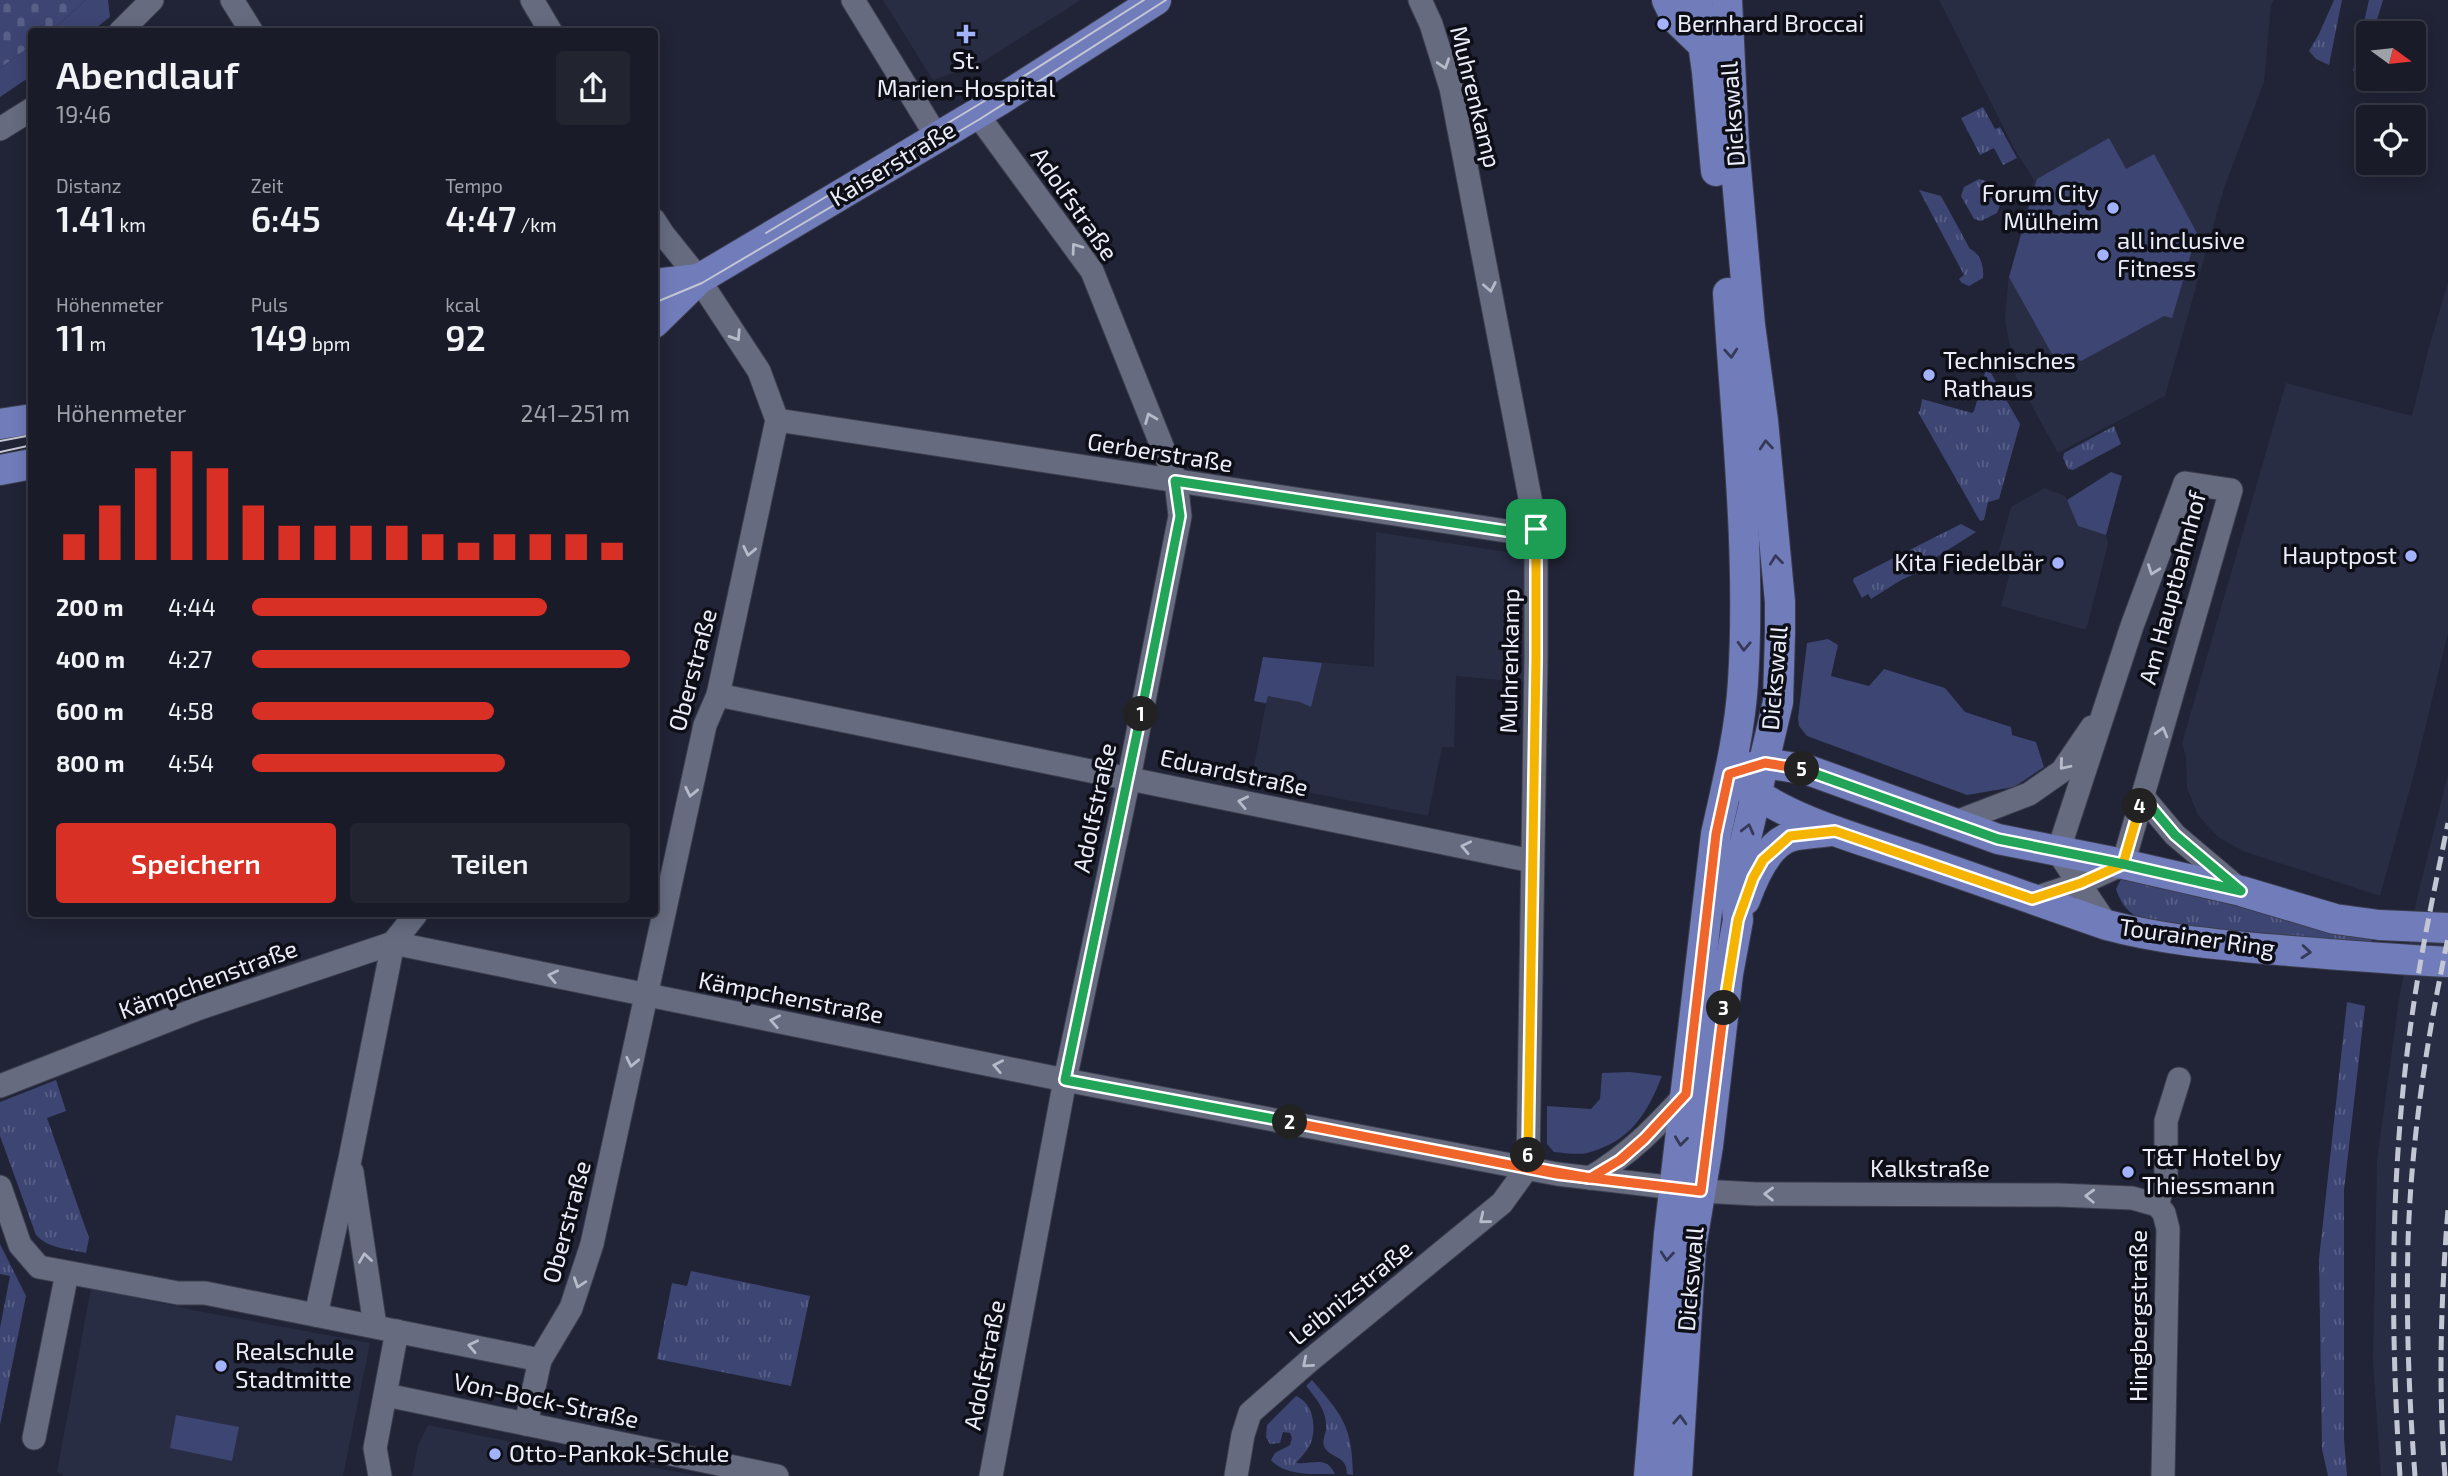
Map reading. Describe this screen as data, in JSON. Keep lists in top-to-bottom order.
{
  "streets": {
    "main road": ["Dickswall", "Kaiserstraße", "Tourainer Ring"],
    "street": [
      "Muhrenkamp",
      "Adolfstraße",
      "Gerberstraße",
      "Am Hauptbahnhof",
      "Oberstraße",
      "Eduardstraße",
      "Kämpchenstraße",
      "Kalkstraße",
      "Leibnizstraße",
      "Hingbergstraße",
      "Von-Bock-Straße"
    ]
  },
  "crossings": [
    ["Muhrenkamp", "Gerberstraße"],
    ["Muhrenkamp", "Eduardstraße"],
    ["Muhrenkamp", "Kämpchenstraße"],
    ["Muhrenkamp", "Leibnizstraße"],
    ["Dickswall", "Tourainer Ring"],
    ["Dickswall", "Kämpchenstraße"],
    ["Dickswall", "Kalkstraße"],
    ["Kaiserstraße", "Adolfstraße"],
    ["Adolfstraße", "Gerberstraße"],
    ["Adolfstraße", "Eduardstraße"],
    ["Adolfstraße", "Kämpchenstraße"],
    ["Gerberstraße", "Oberstraße"],
    ["Am Hauptbahnhof", "Tourainer Ring"],
    ["Oberstraße", "Eduardstraße"],
    ["Oberstraße", "Kämpchenstraße"],
    ["Oberstraße", "Von-Bock-Straße"],
    ["Kämpchenstraße", "Kalkstraße"],
    ["Kämpchenstraße", "Leibnizstraße"],
    ["Kalkstraße", "Hingbergstraße"]
  ],
  "one_way": [
    "Muhrenkamp",
    "Oberstraße",
    "Eduardstraße",
    "Kämpchenstraße",
    "Kalkstraße",
    "Leibnizstraße"
  ],
  "places": {
    "other": [
      "Bernhard Broccai",
      "Forum City Mülheim",
      "all inclusive Fitness",
      "Technisches Rathaus",
      "Hauptpost",
      "Kita Fiedelbär",
      "T&T Hotel by Thiessmann",
      "Realschule Stadtmitte",
      "Otto-Pankok-Schule"
    ],
    "health": ["St. Marien-Hospital"]
  },
  "north": "right",
  "page": {
    "heading": ["Abendlauf", "19:46"],
    "stats": [
      ["Distanz", "1.41 km"],
      ["Zeit", "6:45"],
      ["Tempo", "4:47 /km"],
      ["Höhenmeter", "11 m"],
      ["Puls", "149 bpm"],
      ["kcal", "92"]
    ],
    "chart": ["Höhenmeter", "241–251 m"],
    "list": [
      {
        "name": "200 m",
        "note": "4:44"
      },
      {
        "name": "400 m",
        "note": "4:27"
      },
      {
        "name": "600 m",
        "note": "4:58"
      },
      {
        "name": "800 m",
        "note": "4:54"
      }
    ],
    "pins": [
      "1",
      "5",
      "4",
      "3",
      "2",
      "6"
    ],
    "buttons": ["Speichern", "Teilen"]
  }
}
